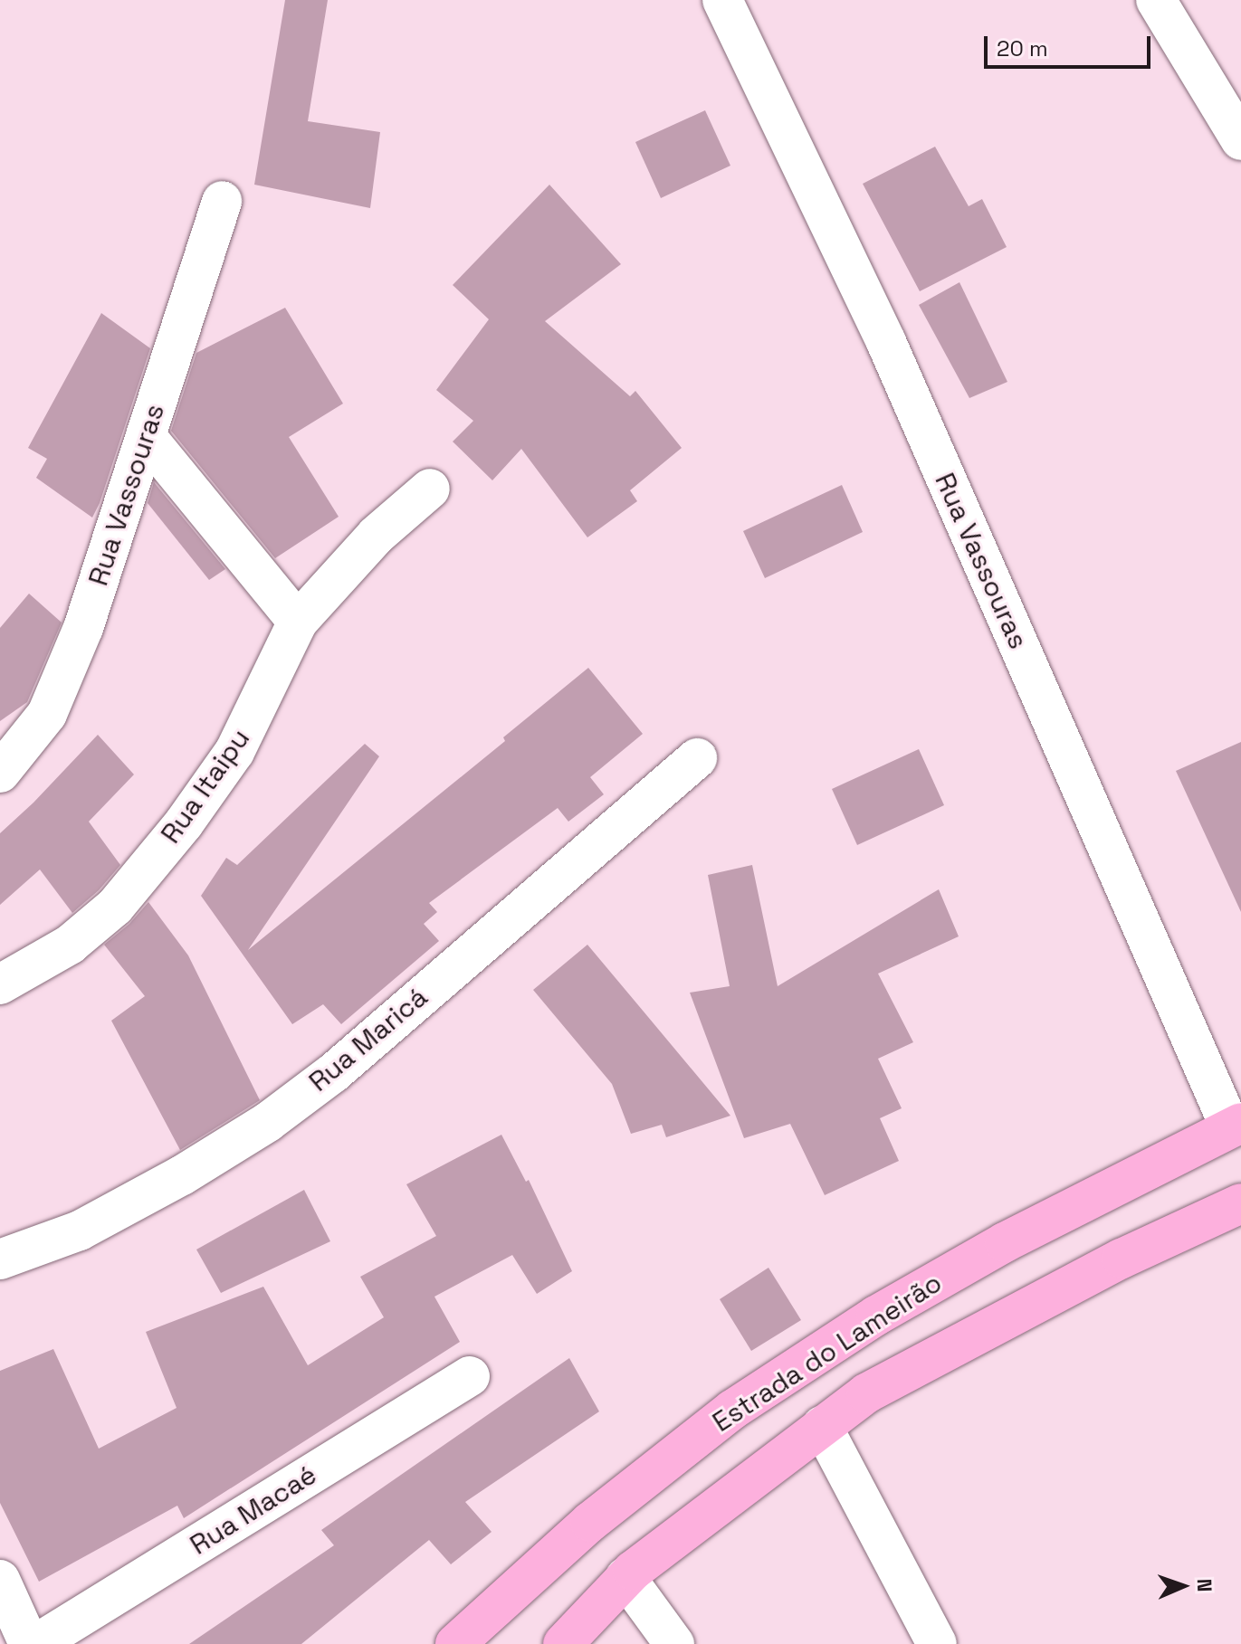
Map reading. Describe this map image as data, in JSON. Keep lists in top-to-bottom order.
{
  "streets": {
    "main road": ["Estrada do Lameirão"],
    "street": [
      "Rua Vassouras",
      "Rua Itaipu",
      "Rua Maricá",
      "Rua Macaé"
    ]
  },
  "crossings": [
    ["Rua Vassouras", "Estrada do Lameirão"]
  ],
  "scale_bar": "20 m",
  "north": "right"
}
